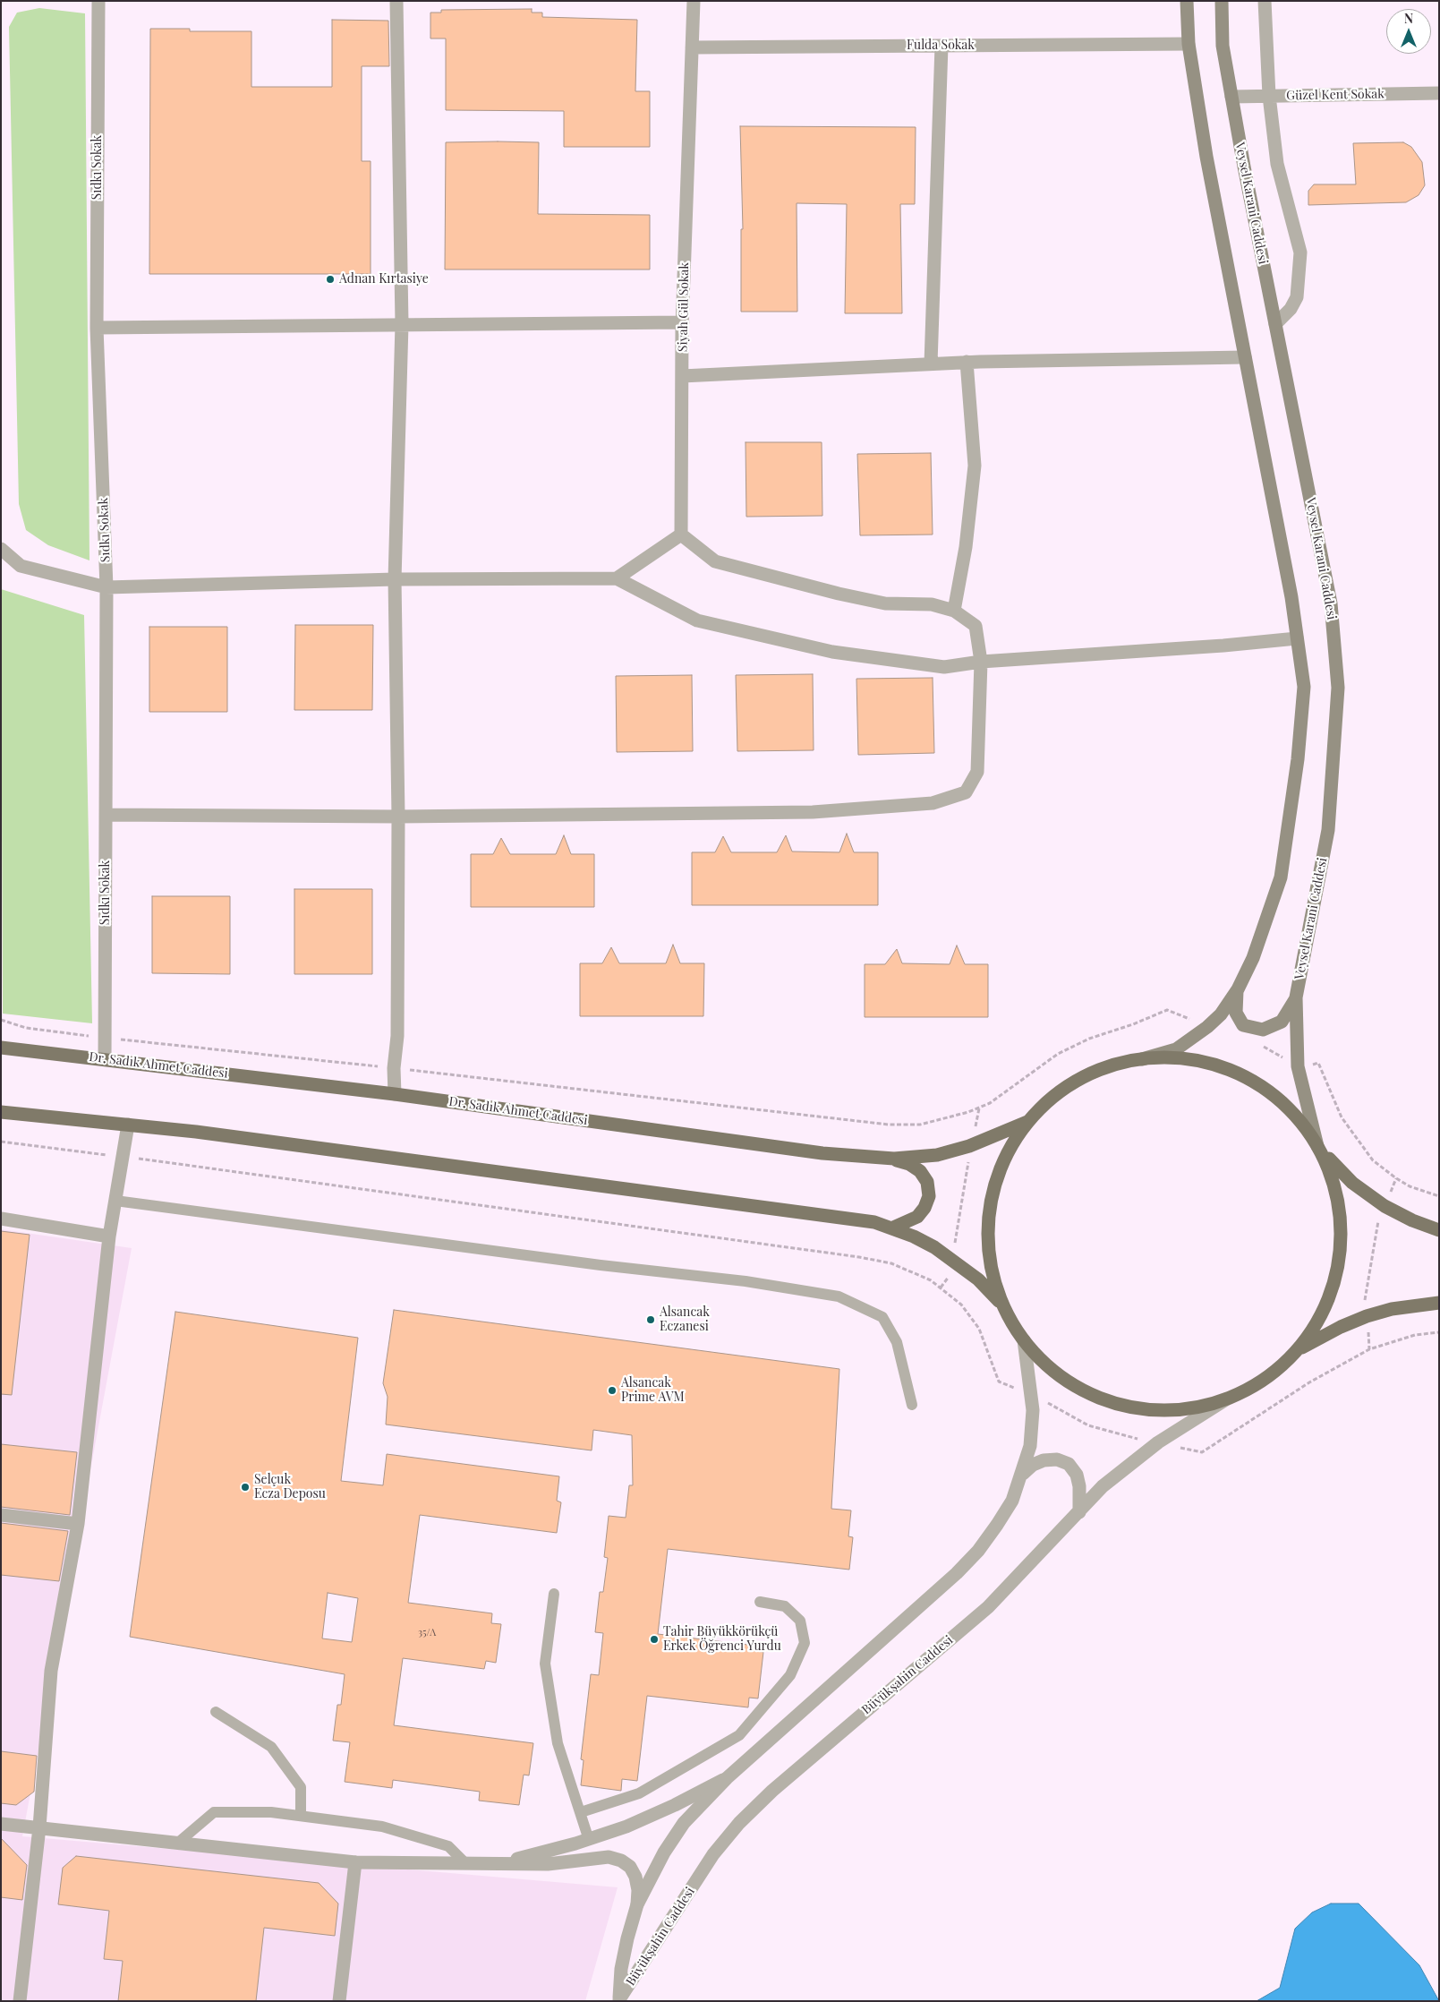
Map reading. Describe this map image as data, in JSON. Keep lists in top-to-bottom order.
{
  "streets": {
    "main road": ["Veysel Karani Caddesi", "Dr. Sadık Ahmet Caddesi"],
    "street": [
      "Fulda Sokak",
      "Güzel Kent Sokak",
      "Sıdkı Sokak",
      "Siyah Gül Sokak",
      "Büyükşahin Caddesi"
    ]
  },
  "crossings": [
    ["Fulda Sokak", "Siyah Gül Sokak"],
    ["Güzel Kent Sokak", "Veysel Karani Caddesi"],
    ["Sıdkı Sokak", "Dr. Sadık Ahmet Caddesi"]
  ],
  "places": [
    "Adnan Kırtasiye",
    "Alsancak Eczanesi",
    "Alsancak Prime AVM",
    "Selçuk Ecza Deposu",
    "Tahir Büyükkörükçü Erkek Öğrenci Yurdu"
  ],
  "house_numbers": ["35/A"],
  "north": "top"
}
